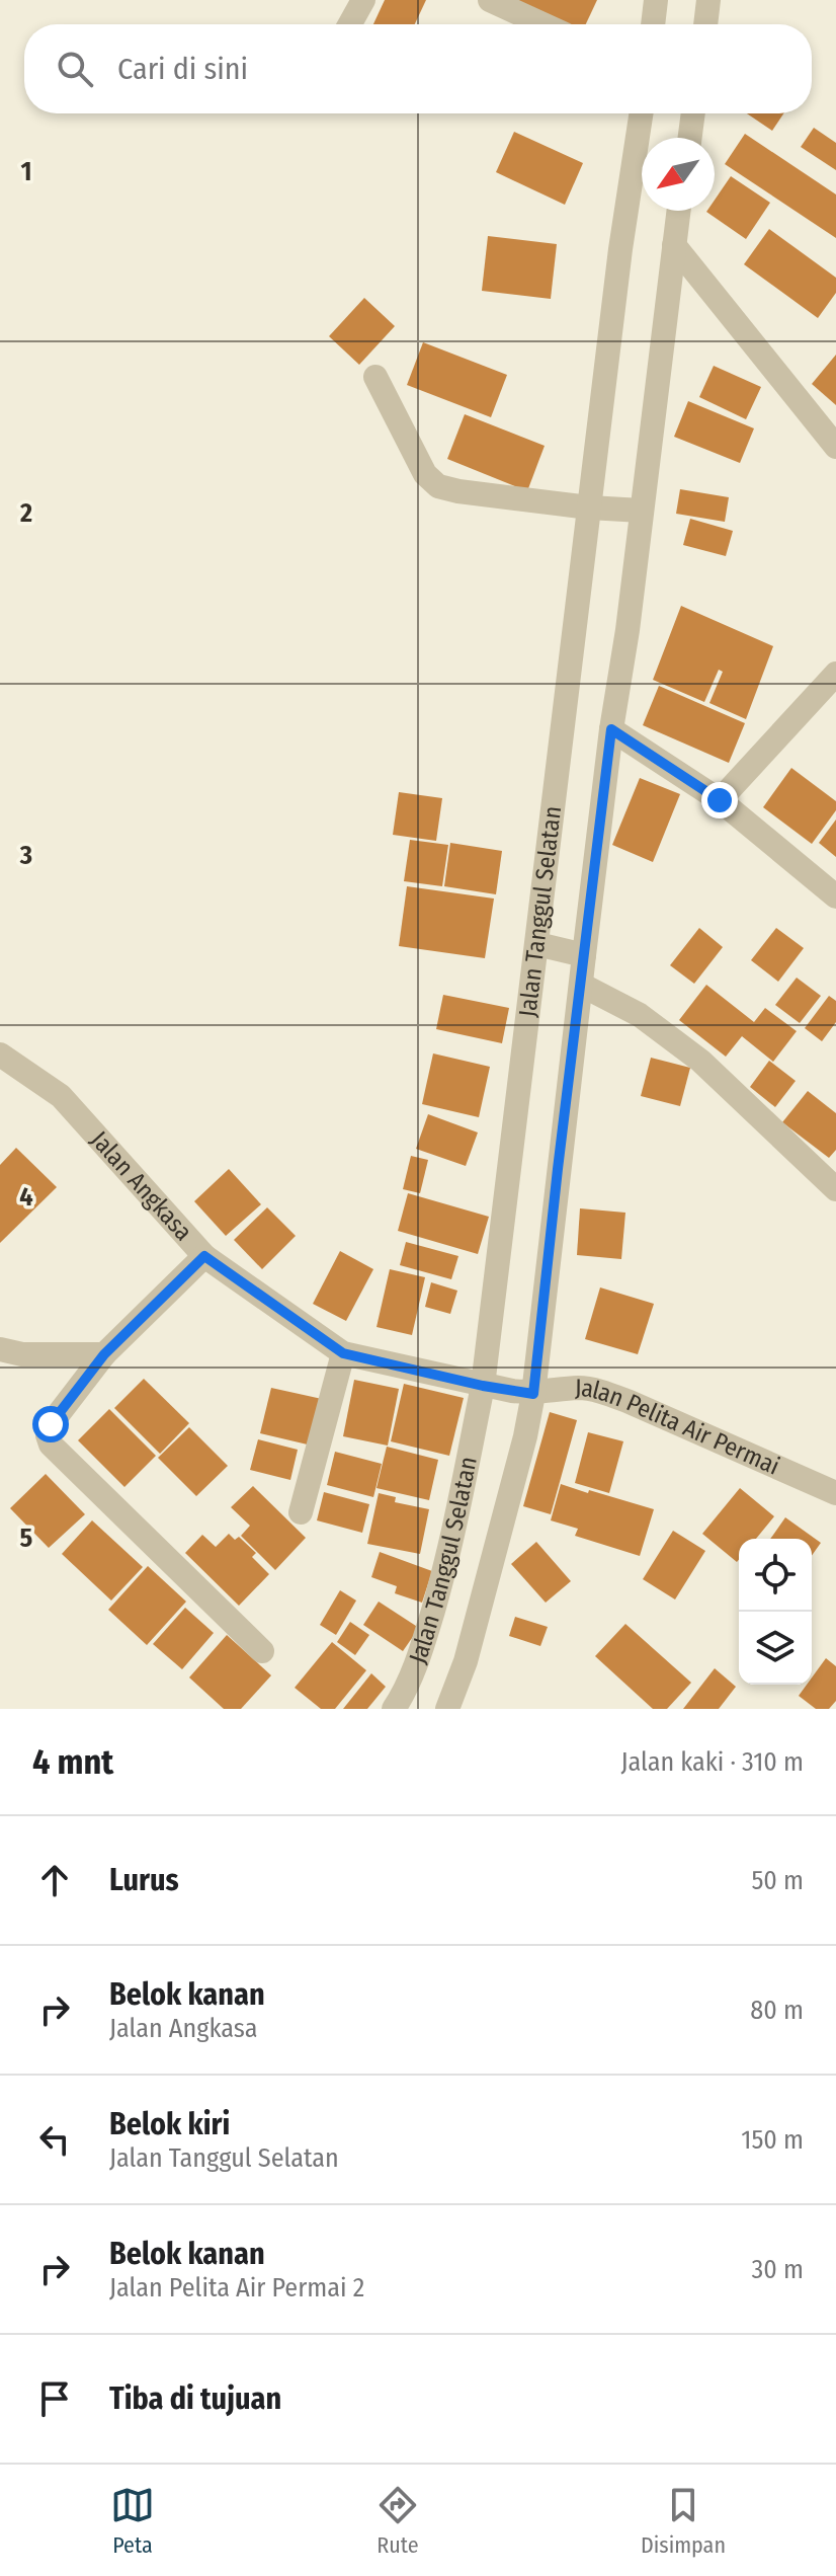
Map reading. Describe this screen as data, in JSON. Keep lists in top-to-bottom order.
{
  "streets": {
    "street": ["Jalan Tanggul Selatan", "Jalan Angkasa", "Jalan Pelita Air Permai"]
  },
  "crossings": [
    ["Jalan Tanggul Selatan", "Jalan Angkasa"],
    ["Jalan Tanggul Selatan", "Jalan Pelita Air Permai"],
    ["Jalan Angkasa", "Jalan Pelita Air Permai"]
  ],
  "north": "bottom left",
  "page": {
    "search": "Cari di sini",
    "heading": ["4 mnt", "Jalan kaki · 310 m"],
    "list": [
      ["Lurus", "50 m"],
      ["Belok kanan", "Jalan Angkasa", "80 m"],
      ["Belok kiri", "Jalan Tanggul Selatan", "150 m"],
      ["Belok kanan", "Jalan Pelita Air Permai 2", "30 m"],
      "Tiba di tujuan"
    ],
    "nav": ["Peta", "Rute", "Disimpan"]
  },
  "grid": {
    "rows": [
      "1",
      "2",
      "3",
      "4",
      "5"
    ]
  }
}
